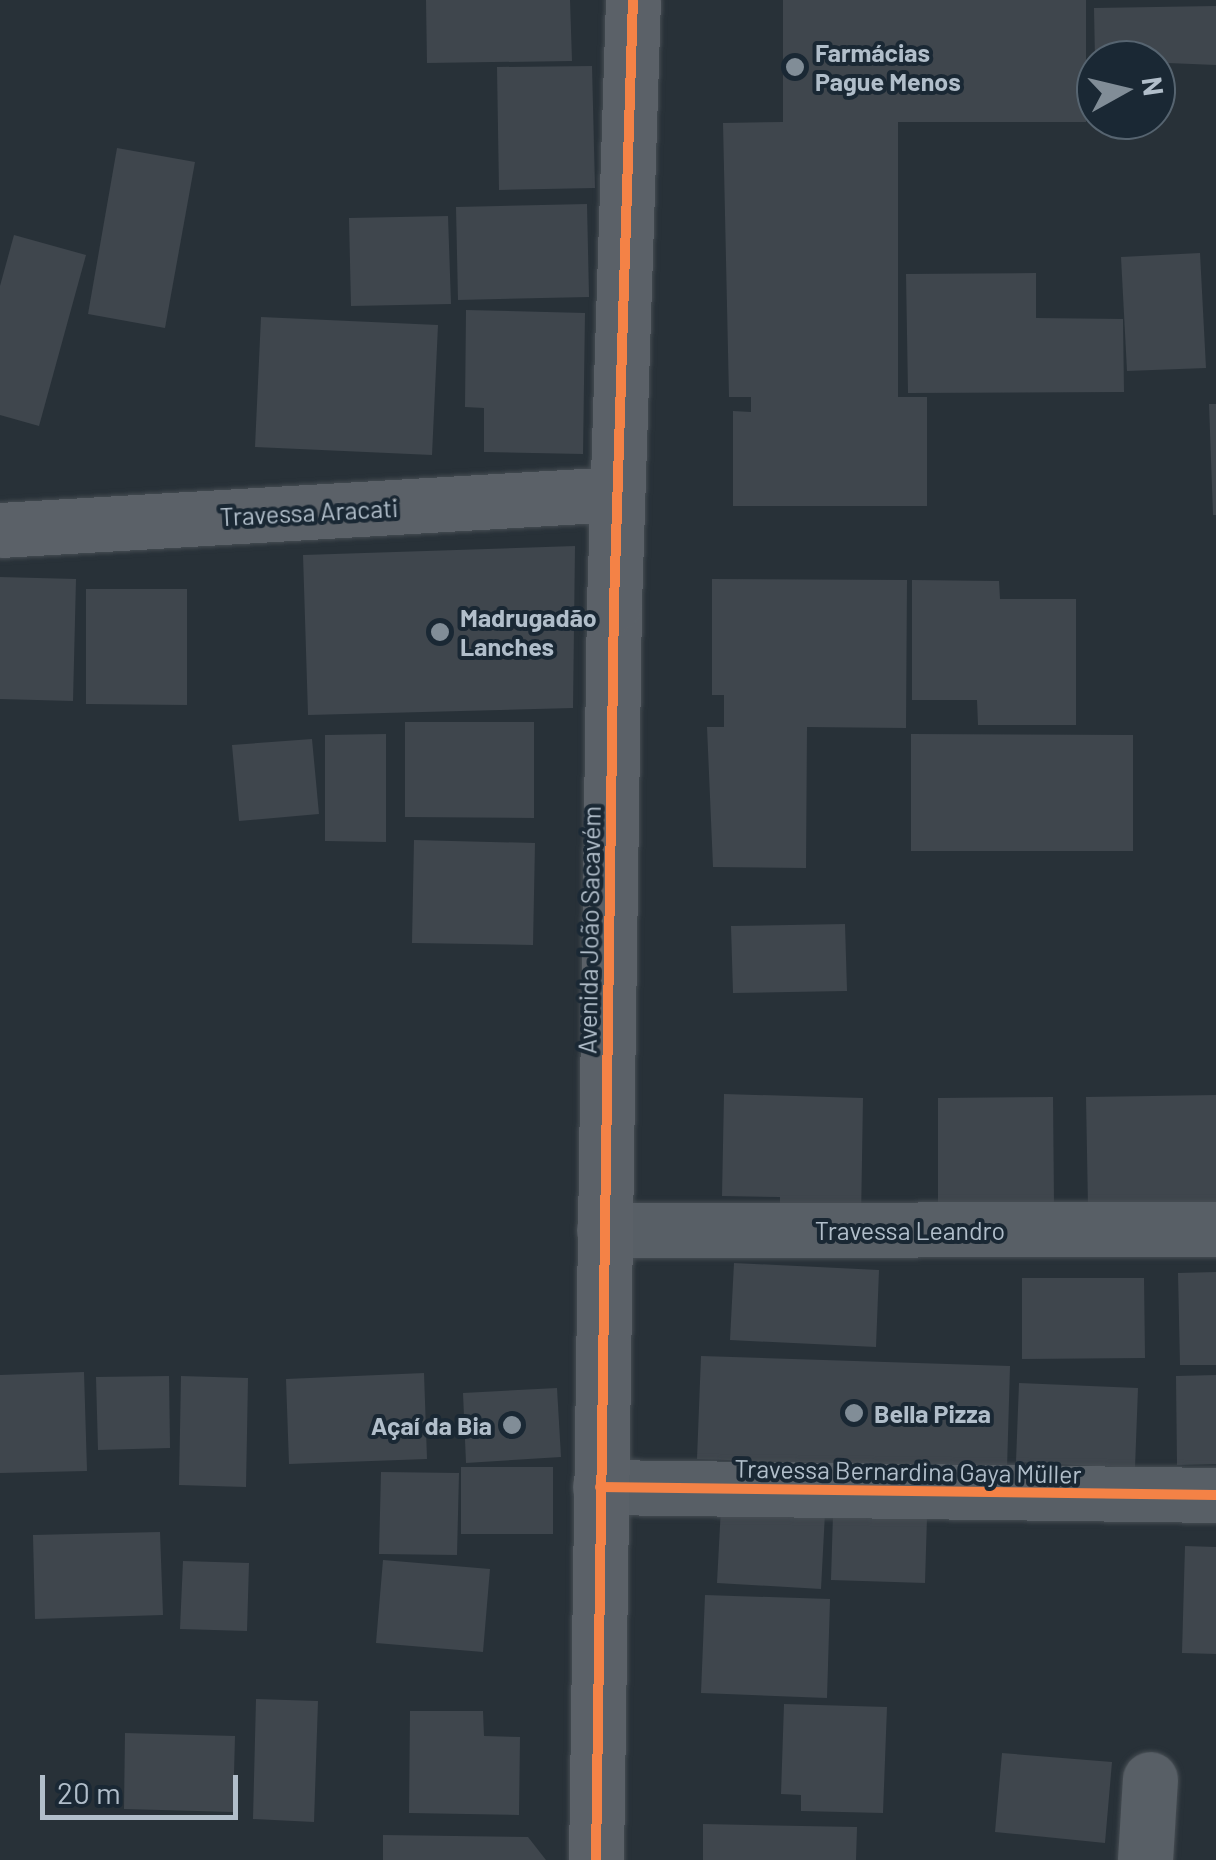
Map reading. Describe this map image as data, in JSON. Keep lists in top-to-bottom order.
{
  "streets": {
    "main road": ["Travessa Aracati", "Avenida João Sacavém"],
    "street": ["Travessa Leandro", "Travessa Bernardina Gaya Müller"]
  },
  "crossings": [
    ["Travessa Aracati", "Avenida João Sacavém"],
    ["Avenida João Sacavém", "Travessa Leandro"],
    ["Avenida João Sacavém", "Travessa Bernardina Gaya Müller"]
  ],
  "places": [
    "Farmácias Pague Menos",
    "Madrugadão Lanches",
    "Bella Pizza",
    "Açaí da Bia"
  ],
  "scale_bar": "20 m",
  "north": "right"
}
